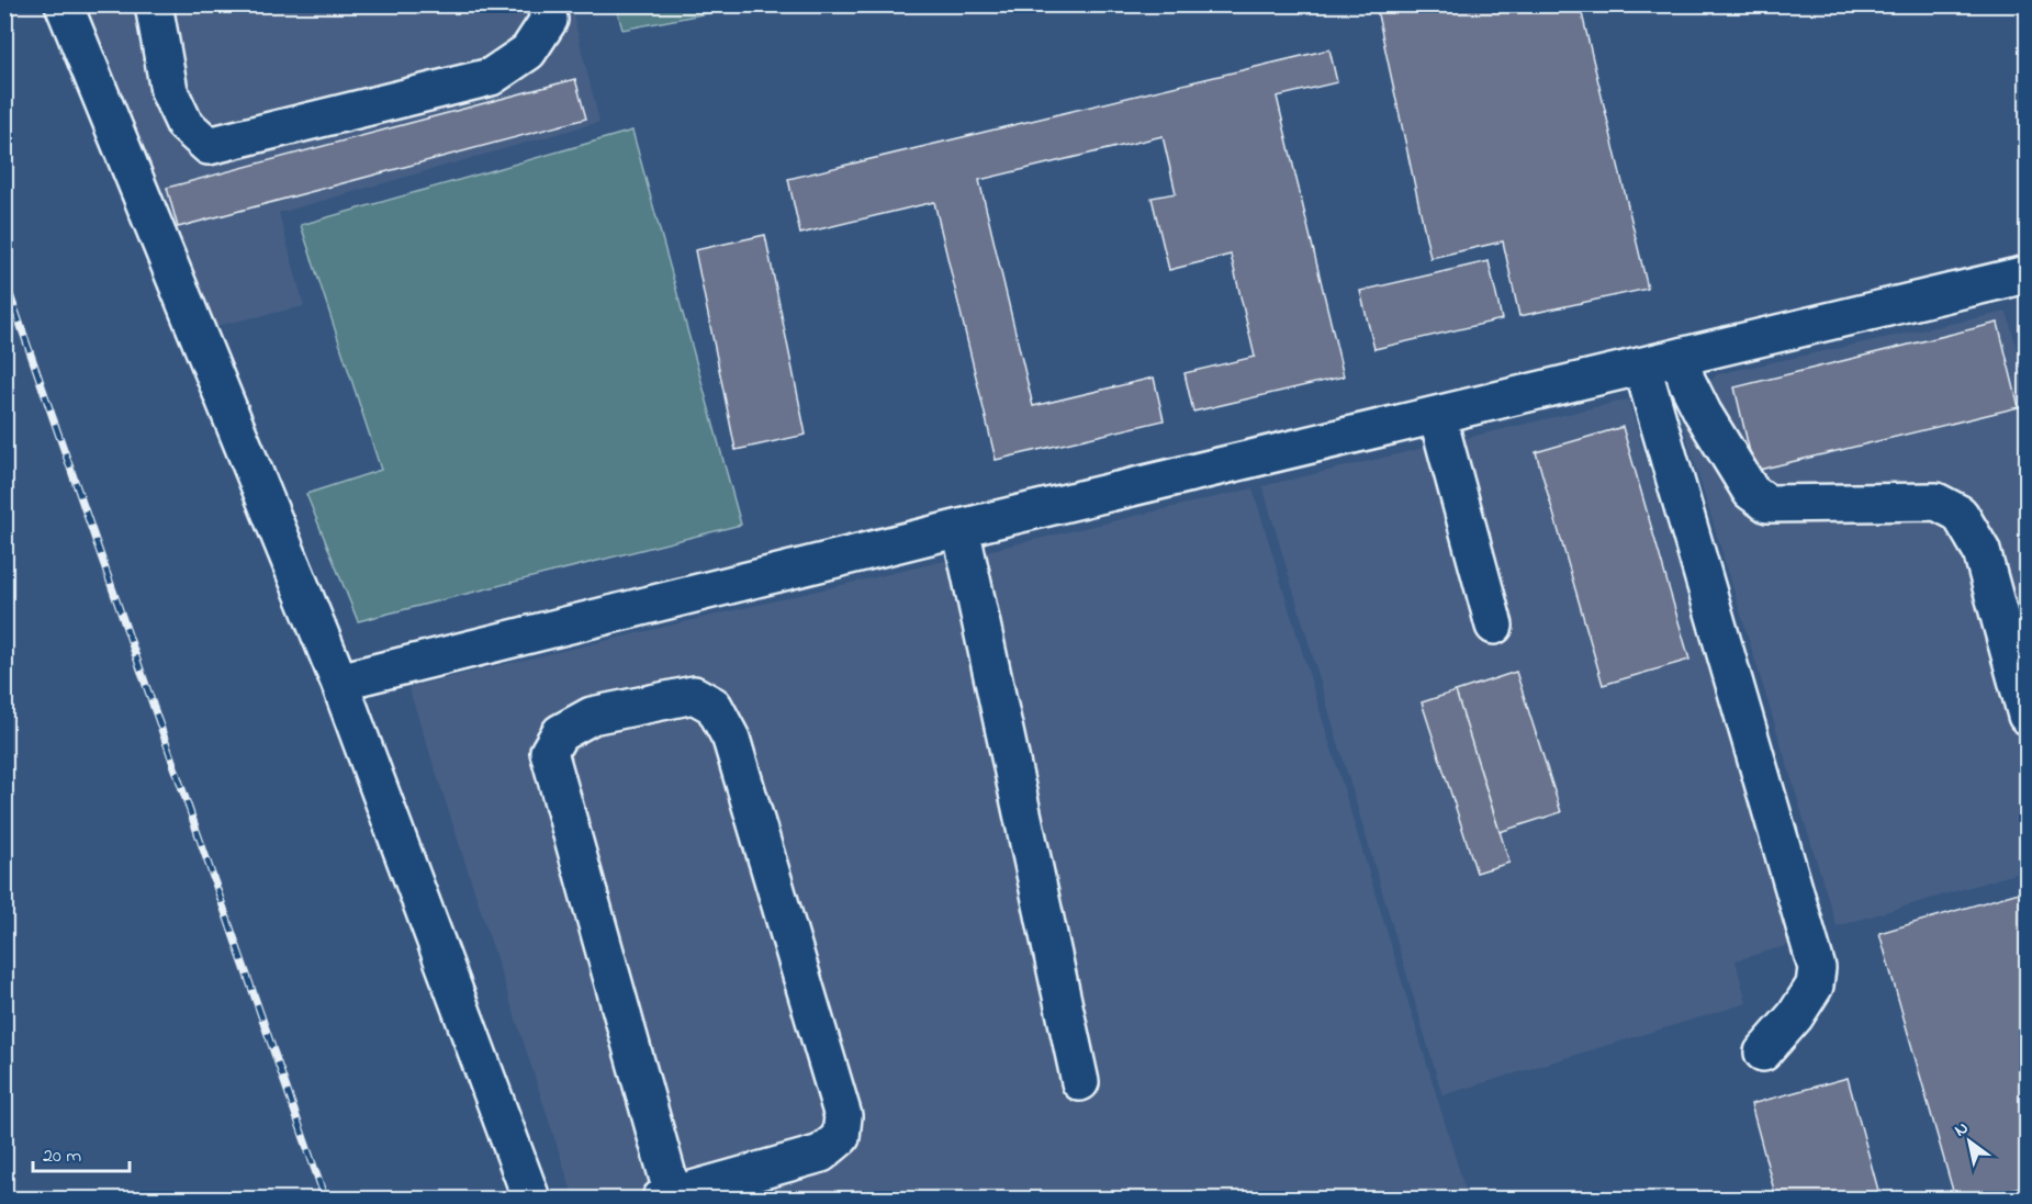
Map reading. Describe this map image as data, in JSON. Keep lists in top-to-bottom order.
{
  "scale_bar": "20 m",
  "north": "top left"
}
